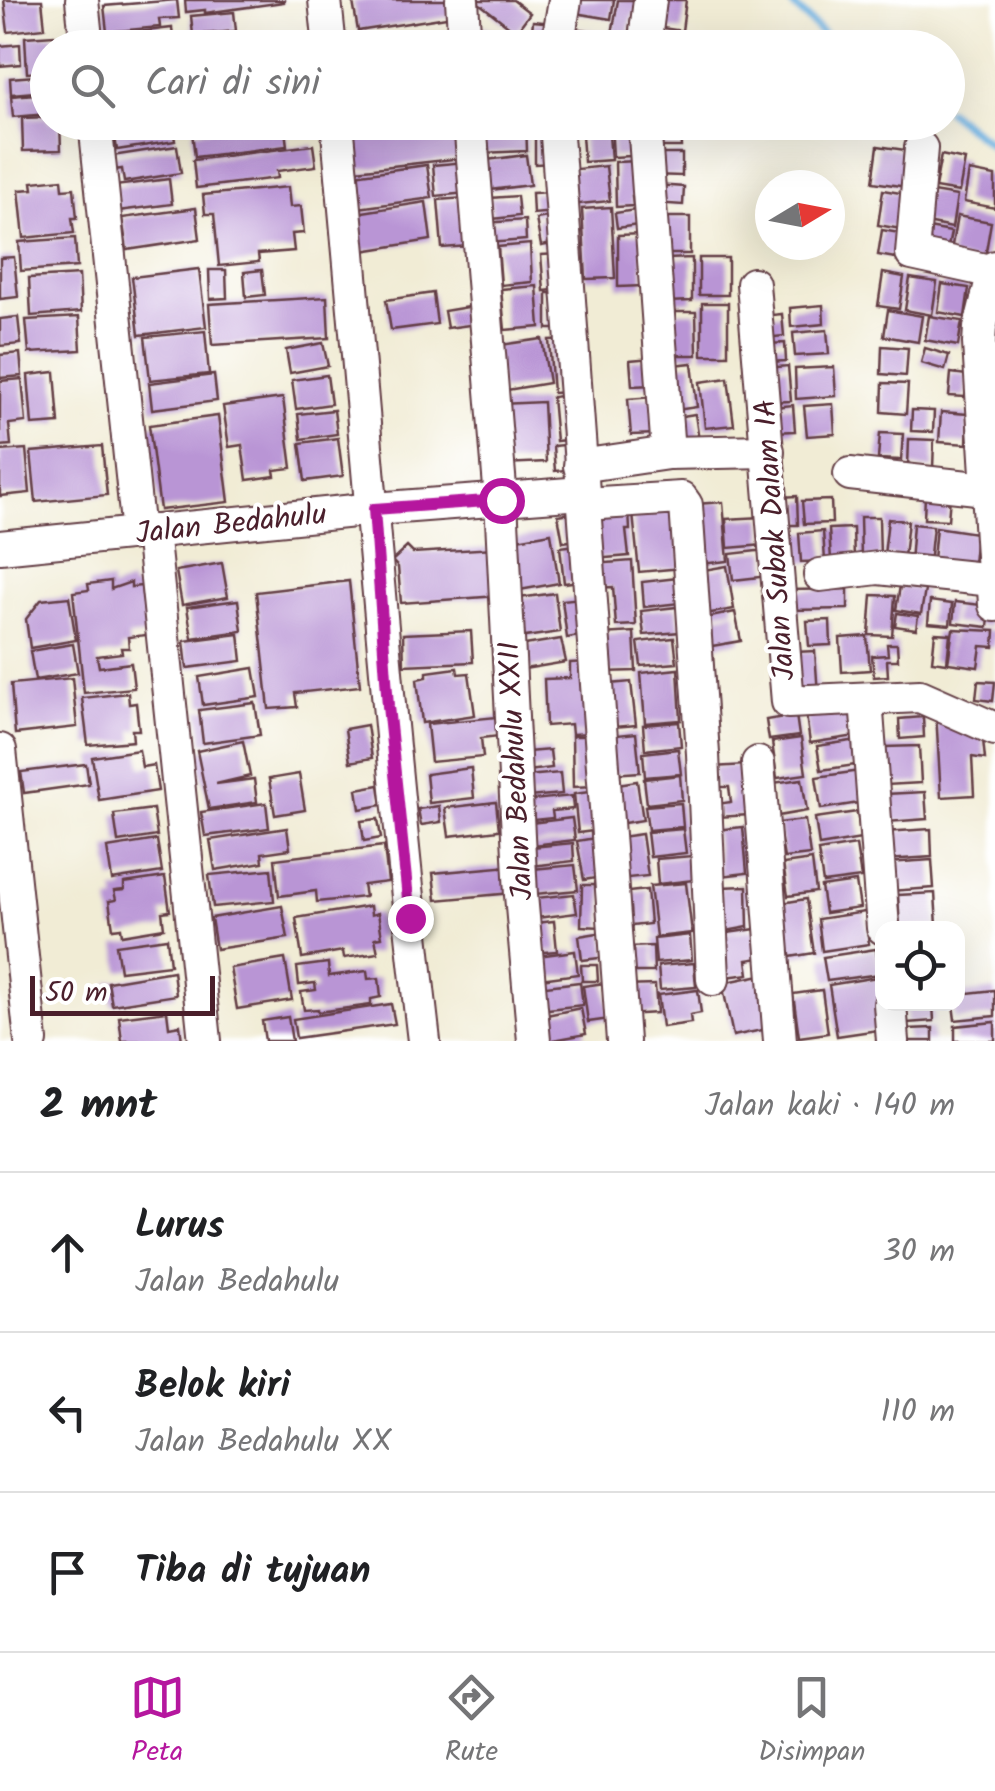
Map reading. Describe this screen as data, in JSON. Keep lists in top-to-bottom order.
{
  "streets": {
    "street": ["Jalan Bedahulu", "Jalan Subak Dalam IA", "Jalan Bedahulu XXII"]
  },
  "crossings": [
    ["Jalan Bedahulu", "Jalan Bedahulu XXII"]
  ],
  "scale_bar": "50 m",
  "north": "right",
  "page": {
    "search": "Cari di sini",
    "scale": "50 m",
    "heading": ["2 mnt", "Jalan kaki · 140 m"],
    "list": [
      ["Lurus", "Jalan Bedahulu", "30 m"],
      ["Belok kiri", "Jalan Bedahulu XX", "110 m"],
      "Tiba di tujuan"
    ],
    "nav": ["Peta", "Rute", "Disimpan"]
  }
}
